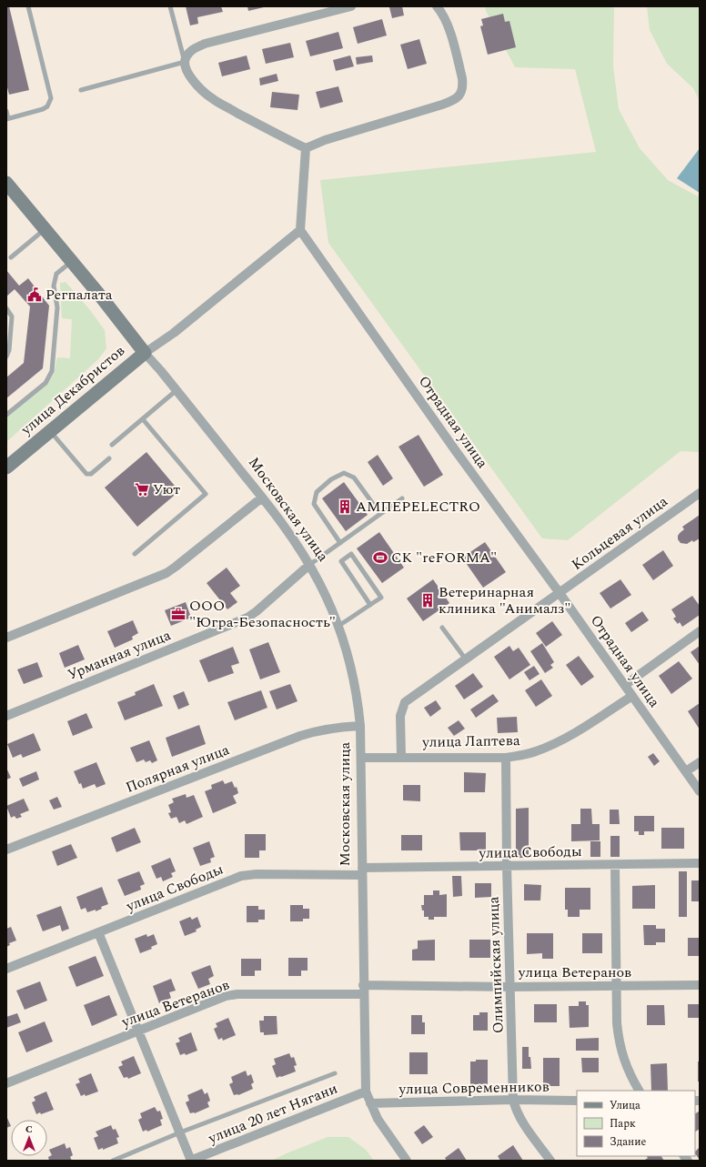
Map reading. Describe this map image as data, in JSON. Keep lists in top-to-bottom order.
{
  "streets": {
    "main road": ["улица Декабристов", "Московская улица"],
    "street": [
      "Отрадная улица",
      "Кольцевая улица",
      "Урманная улица",
      "улица Лаптева",
      "Полярная улица",
      "улица Свободы",
      "Олимпийская улица",
      "улица Ветеранов",
      "улица Современников",
      "улица 20 лет Нягани"
    ]
  },
  "crossings": [
    ["улица Декабристов", "Московская улица"],
    ["Отрадная улица", "Кольцевая улица"],
    ["Отрадная улица", "улица Лаптева"],
    ["Московская улица", "Урманная улица"],
    ["Московская улица", "улица Лаптева"],
    ["Московская улица", "Полярная улица"],
    ["Московская улица", "улица Свободы"],
    ["Московская улица", "улица Ветеранов"],
    ["Московская улица", "улица Современников"],
    ["Московская улица", "улица 20 лет Нягани"],
    ["Кольцевая улица", "улица Лаптева"],
    ["улица Лаптева", "Олимпийская улица"],
    ["улица Свободы", "Олимпийская улица"],
    ["Олимпийская улица", "улица Ветеранов"],
    ["Олимпийская улица", "улица Современников"]
  ],
  "places": {
    "public building": ["Регпалата"],
    "supermarket": ["Уют"],
    "building": ["АМПЕРELECTRO", "Ветеринарная клиника \"Анималз\""],
    "sports": ["СК \"reFORMA\""],
    "office": ["ООО \"Югра-Безопасность\""]
  },
  "legend": ["Улица", "Парк", "Здание"],
  "north": "top"
}
